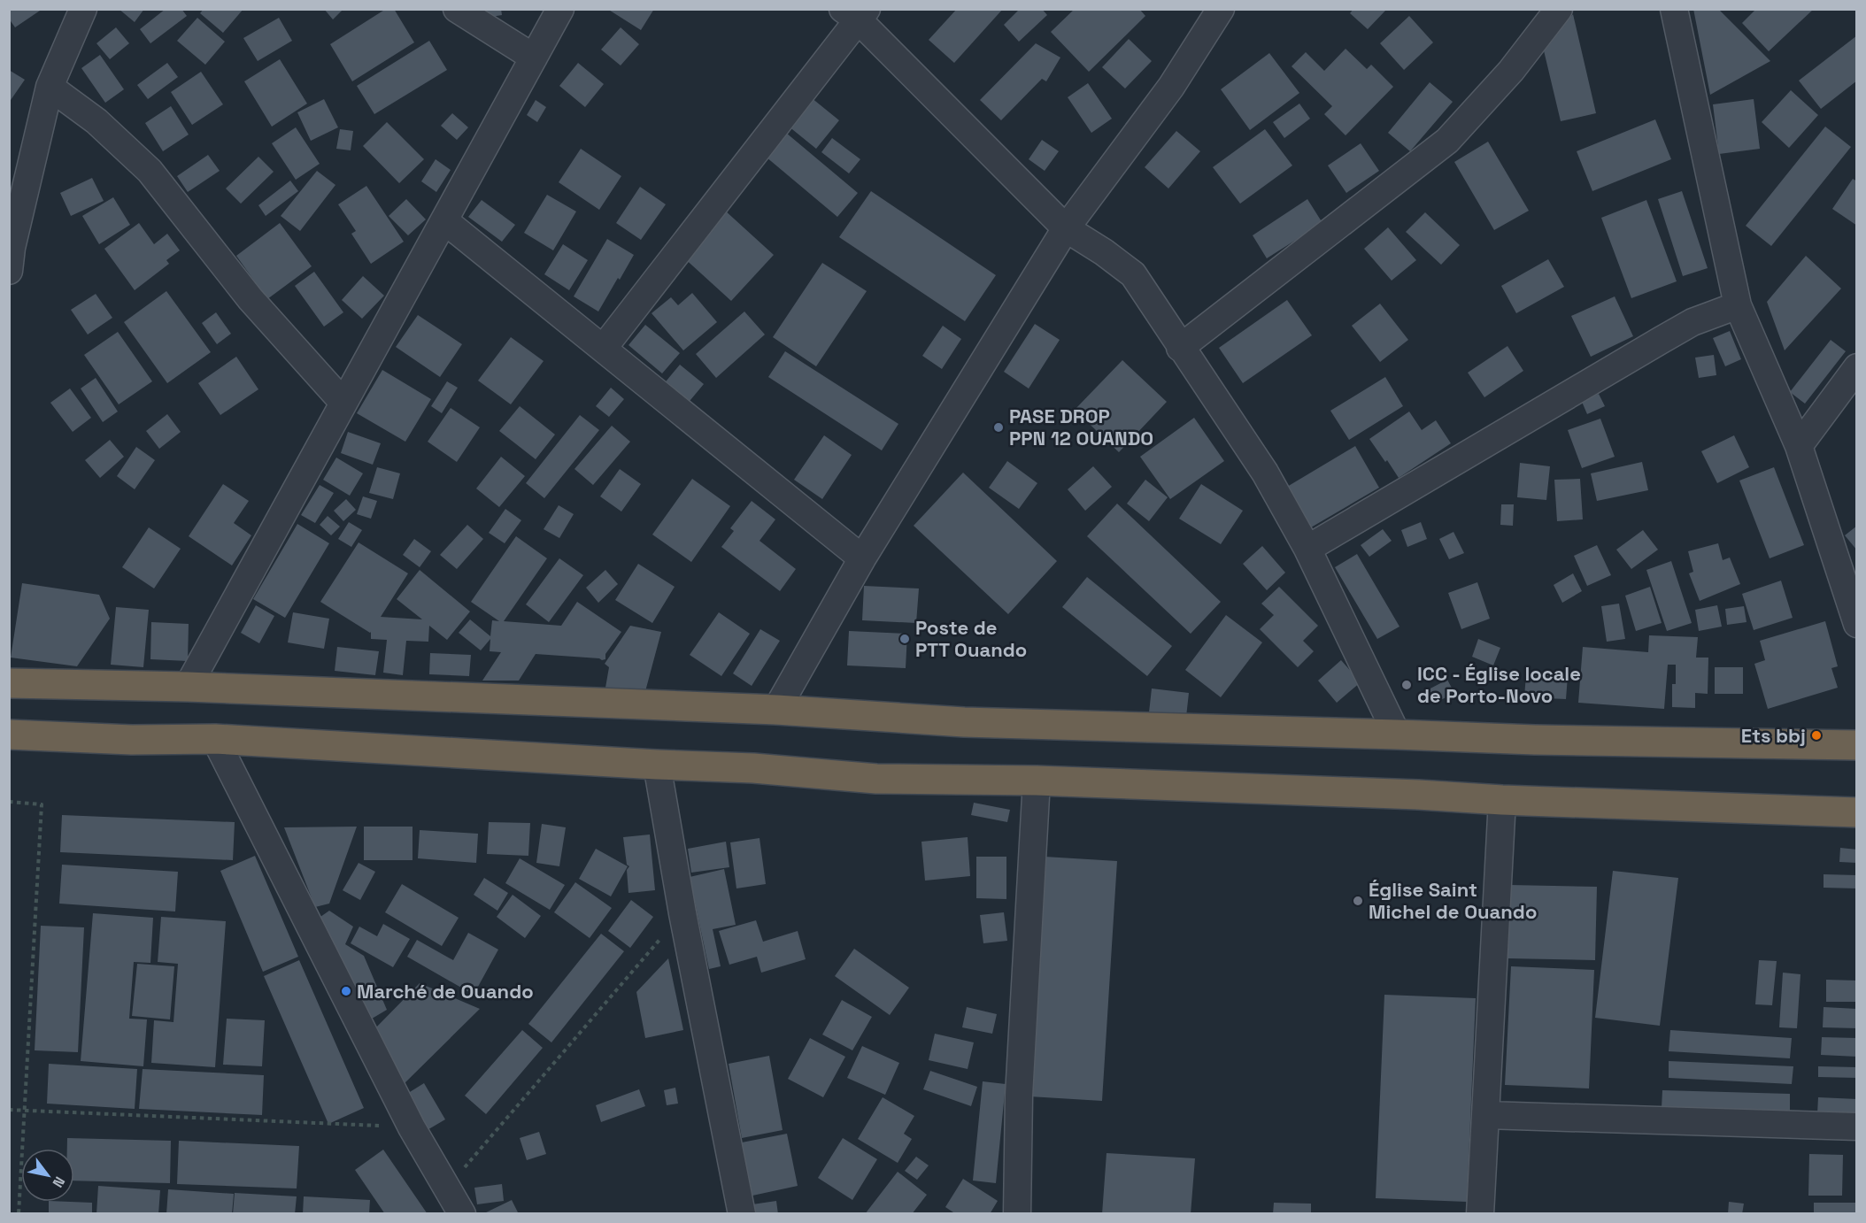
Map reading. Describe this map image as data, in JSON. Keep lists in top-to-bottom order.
{
  "places": [
    "PASE DROP PPN 12 OUANDO",
    "Poste de PTT Ouando",
    "ICC - Église locale de Porto-Novo",
    "Ets bbj",
    "Église Saint Michel de Ouando",
    "Marché de Ouando"
  ],
  "north": "bottom right"
}
